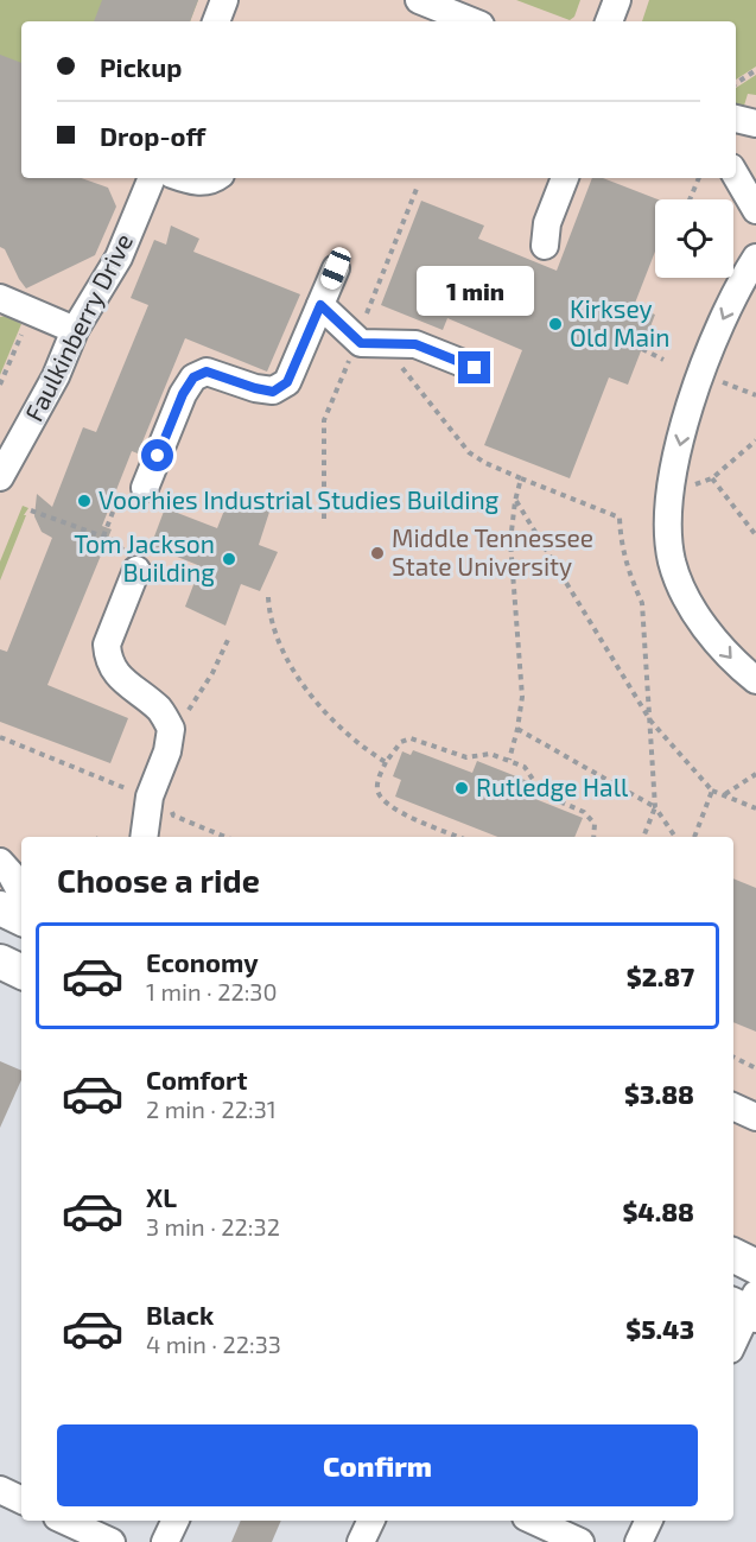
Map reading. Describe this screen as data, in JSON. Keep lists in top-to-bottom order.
{
  "streets": {
    "street": ["Faulkinberry Drive"]
  },
  "places": [
    "Kirksey Old Main",
    "Voorhies Industrial Studies Building",
    "Middle Tennessee State University",
    "Tom Jackson Building",
    "Rutledge Hall"
  ],
  "page": {
    "banner": ["Pickup", "Drop-off"],
    "bubble": "1 min",
    "heading": "Choose a ride",
    "list": [
      {
        "name": "Economy",
        "note": "1 min · 22:30",
        "value": "$2.87"
      },
      {
        "name": "Comfort",
        "note": "2 min · 22:31",
        "value": "$3.88"
      },
      {
        "name": "XL",
        "note": "3 min · 22:32",
        "value": "$4.88"
      },
      {
        "name": "Black",
        "note": "4 min · 22:33",
        "value": "$5.43"
      }
    ],
    "buttons": "Confirm"
  }
}
